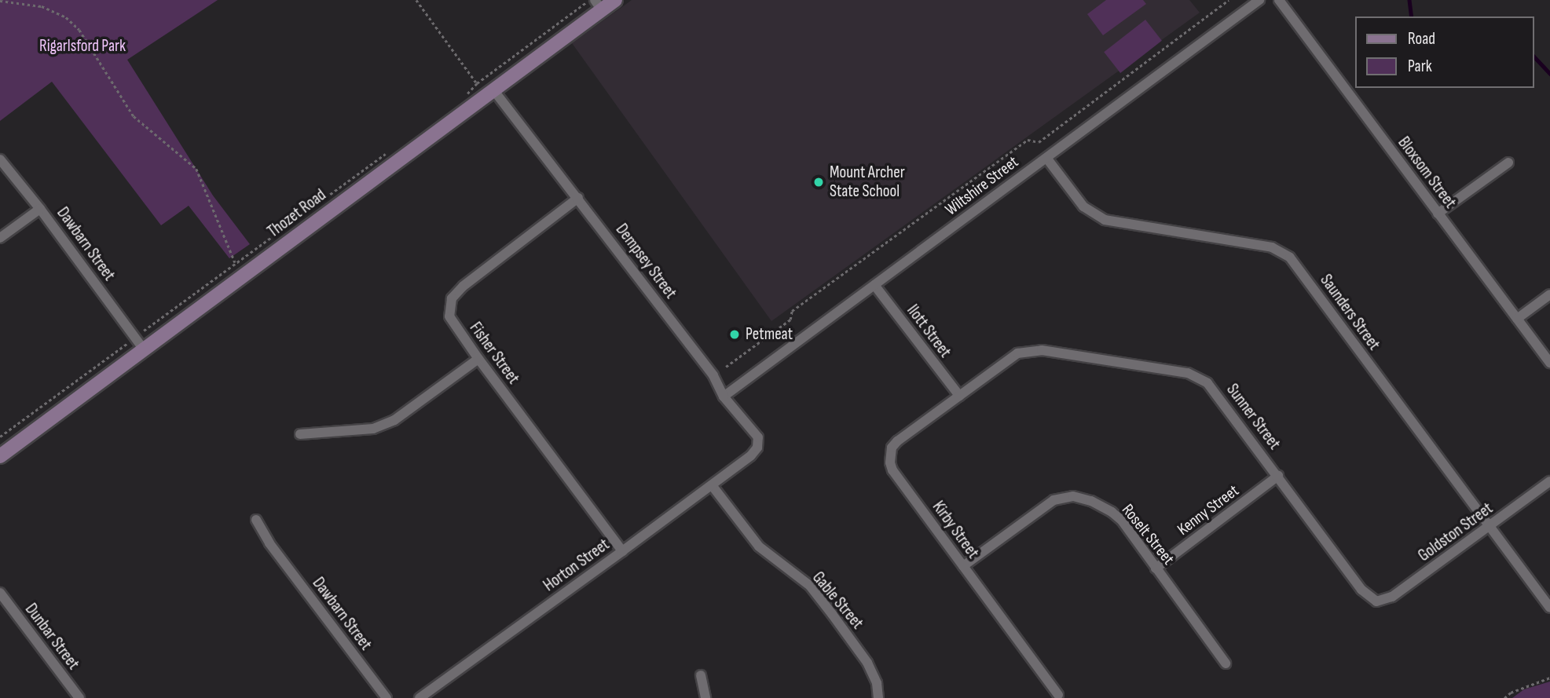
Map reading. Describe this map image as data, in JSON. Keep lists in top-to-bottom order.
{
  "streets": {
    "street": [
      "Bloxsom Street",
      "Wiltshire Street",
      "Thozet Road",
      "Dawbarn Street",
      "Dempsey Street",
      "Saunders Street",
      "Ilott Street",
      "Fisher Street",
      "Sunner Street",
      "Kenny Street",
      "Kirby Street",
      "Goldston Street",
      "Roselt Street",
      "Horton Street",
      "Gable Street",
      "Dunbar Street"
    ]
  },
  "crossings": [
    ["Wiltshire Street", "Dempsey Street"],
    ["Wiltshire Street", "Saunders Street"],
    ["Wiltshire Street", "Ilott Street"],
    ["Thozet Road", "Dawbarn Street"],
    ["Thozet Road", "Dempsey Street"],
    ["Dempsey Street", "Fisher Street"],
    ["Dempsey Street", "Horton Street"],
    ["Saunders Street", "Goldston Street"],
    ["Ilott Street", "Sunner Street"],
    ["Ilott Street", "Kirby Street"],
    ["Fisher Street", "Horton Street"],
    ["Sunner Street", "Kenny Street"],
    ["Sunner Street", "Kirby Street"],
    ["Sunner Street", "Goldston Street"],
    ["Kenny Street", "Roselt Street"],
    ["Kirby Street", "Roselt Street"],
    ["Horton Street", "Gable Street"]
  ],
  "parks": ["Rigarlsford Park"],
  "places": ["Mount Archer State School", "Petmeat"],
  "legend": ["Road", "Park"]
}
